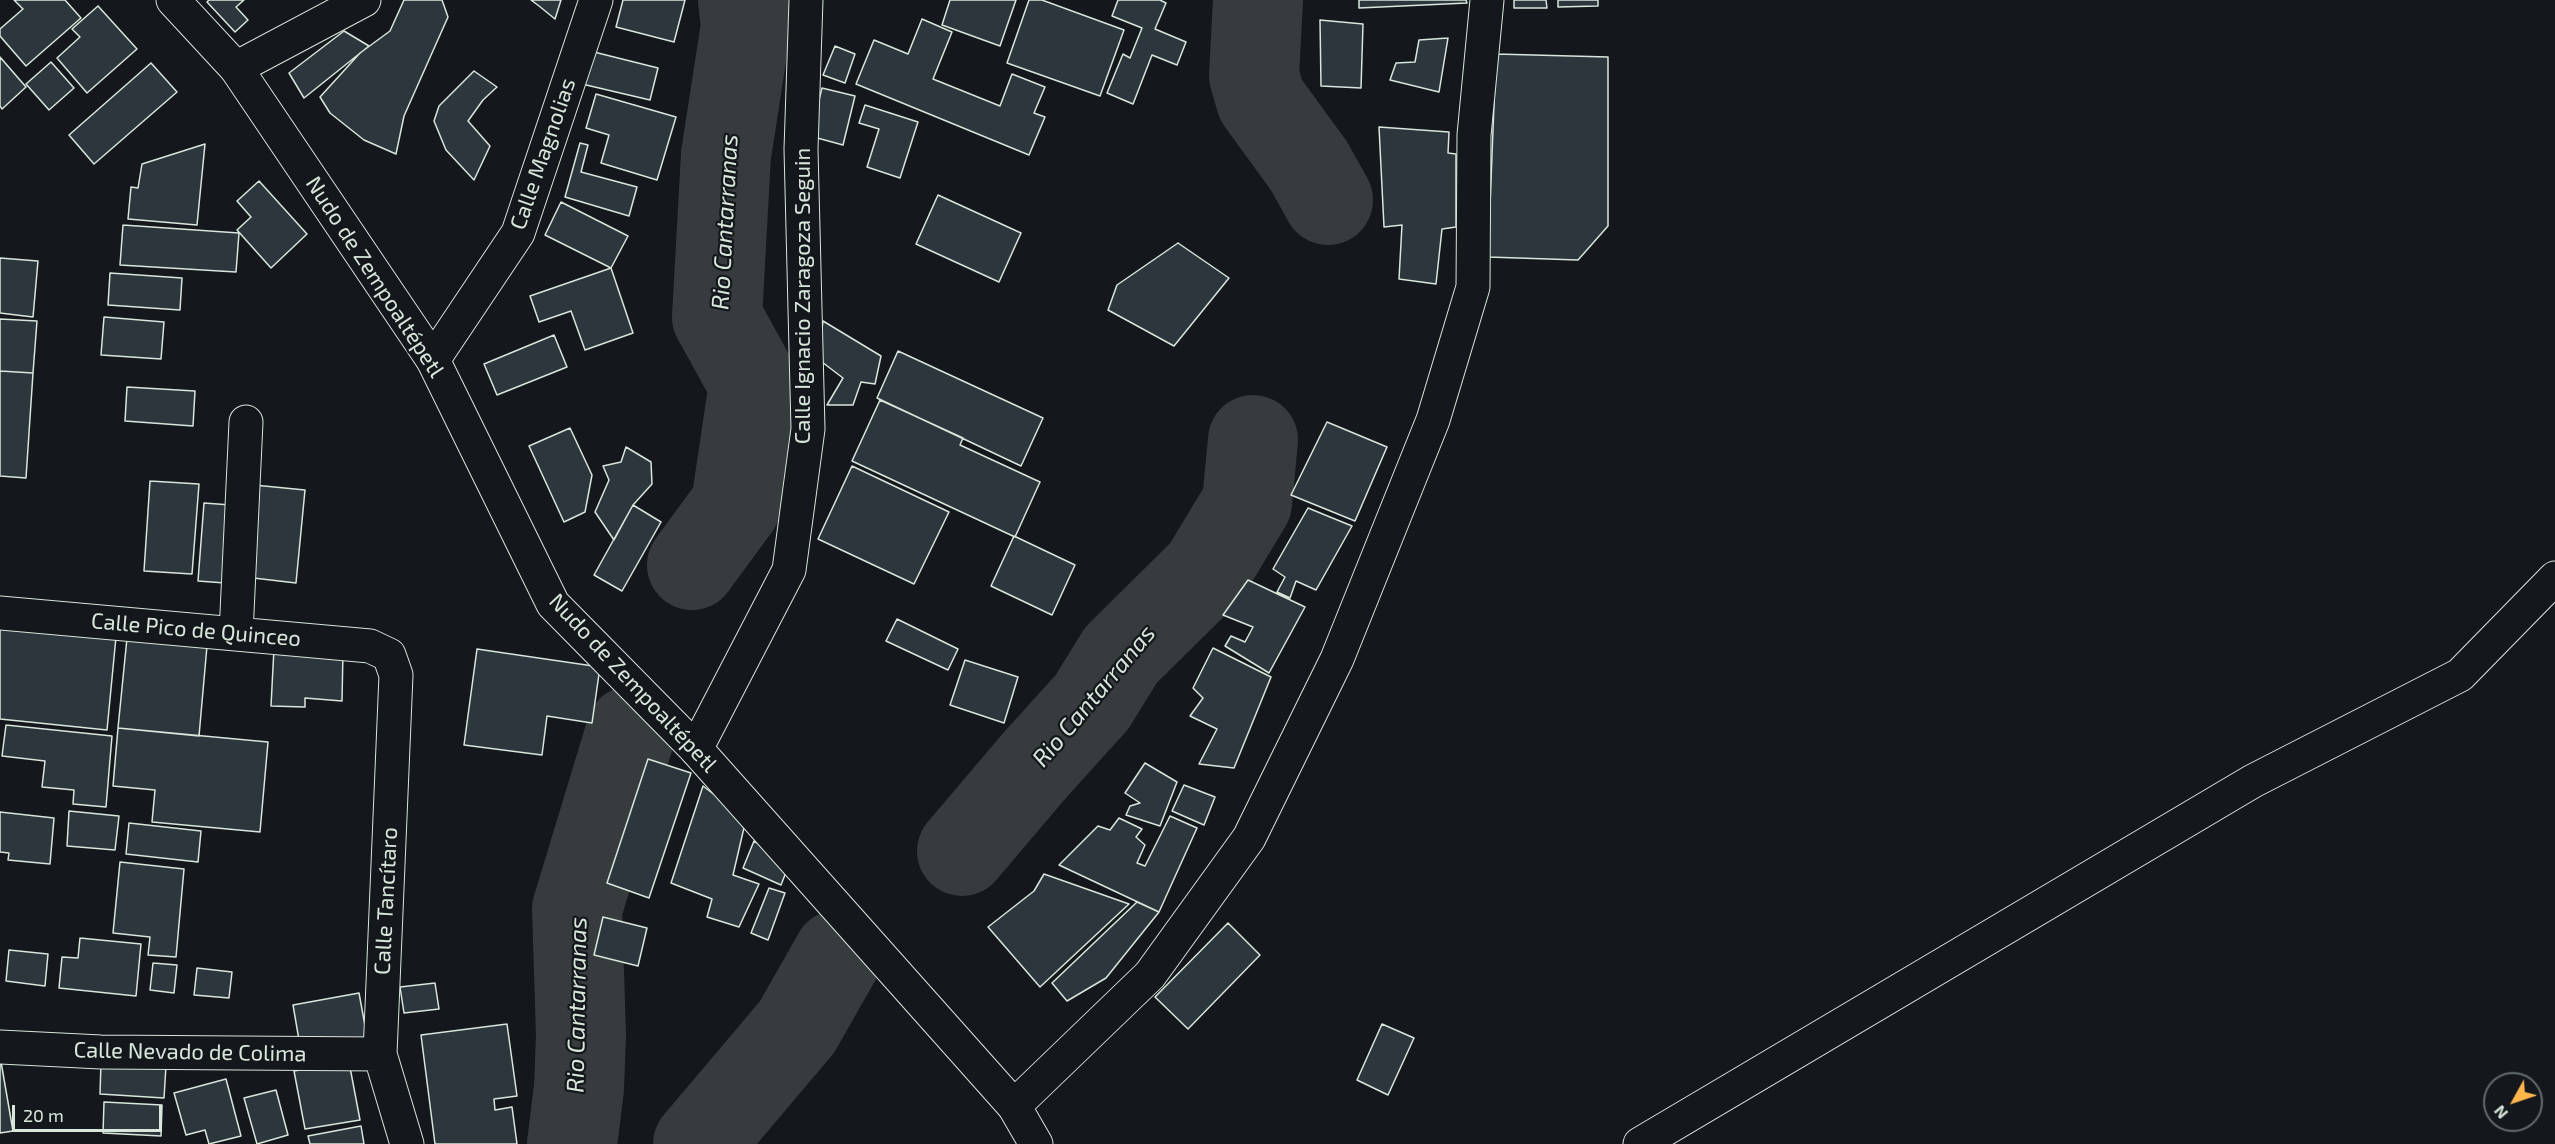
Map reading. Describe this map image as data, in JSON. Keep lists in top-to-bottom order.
{
  "streets": {
    "street": [
      "Calle Magnolias",
      "Nudo de Zempoaltépetl",
      "Calle Ignacio Zaragoza Seguin",
      "Calle Pico de Quinceo",
      "Calle Tancítaro",
      "Calle Nevado de Colima"
    ]
  },
  "crossings": [
    ["Calle Magnolias", "Nudo de Zempoaltépetl"],
    ["Nudo de Zempoaltépetl", "Calle Ignacio Zaragoza Seguin"],
    ["Calle Pico de Quinceo", "Calle Tancítaro"],
    ["Calle Tancítaro", "Calle Nevado de Colima"]
  ],
  "water": ["Rio Cantarranas"],
  "scale_bar": "20 m",
  "north": "bottom left"
}
